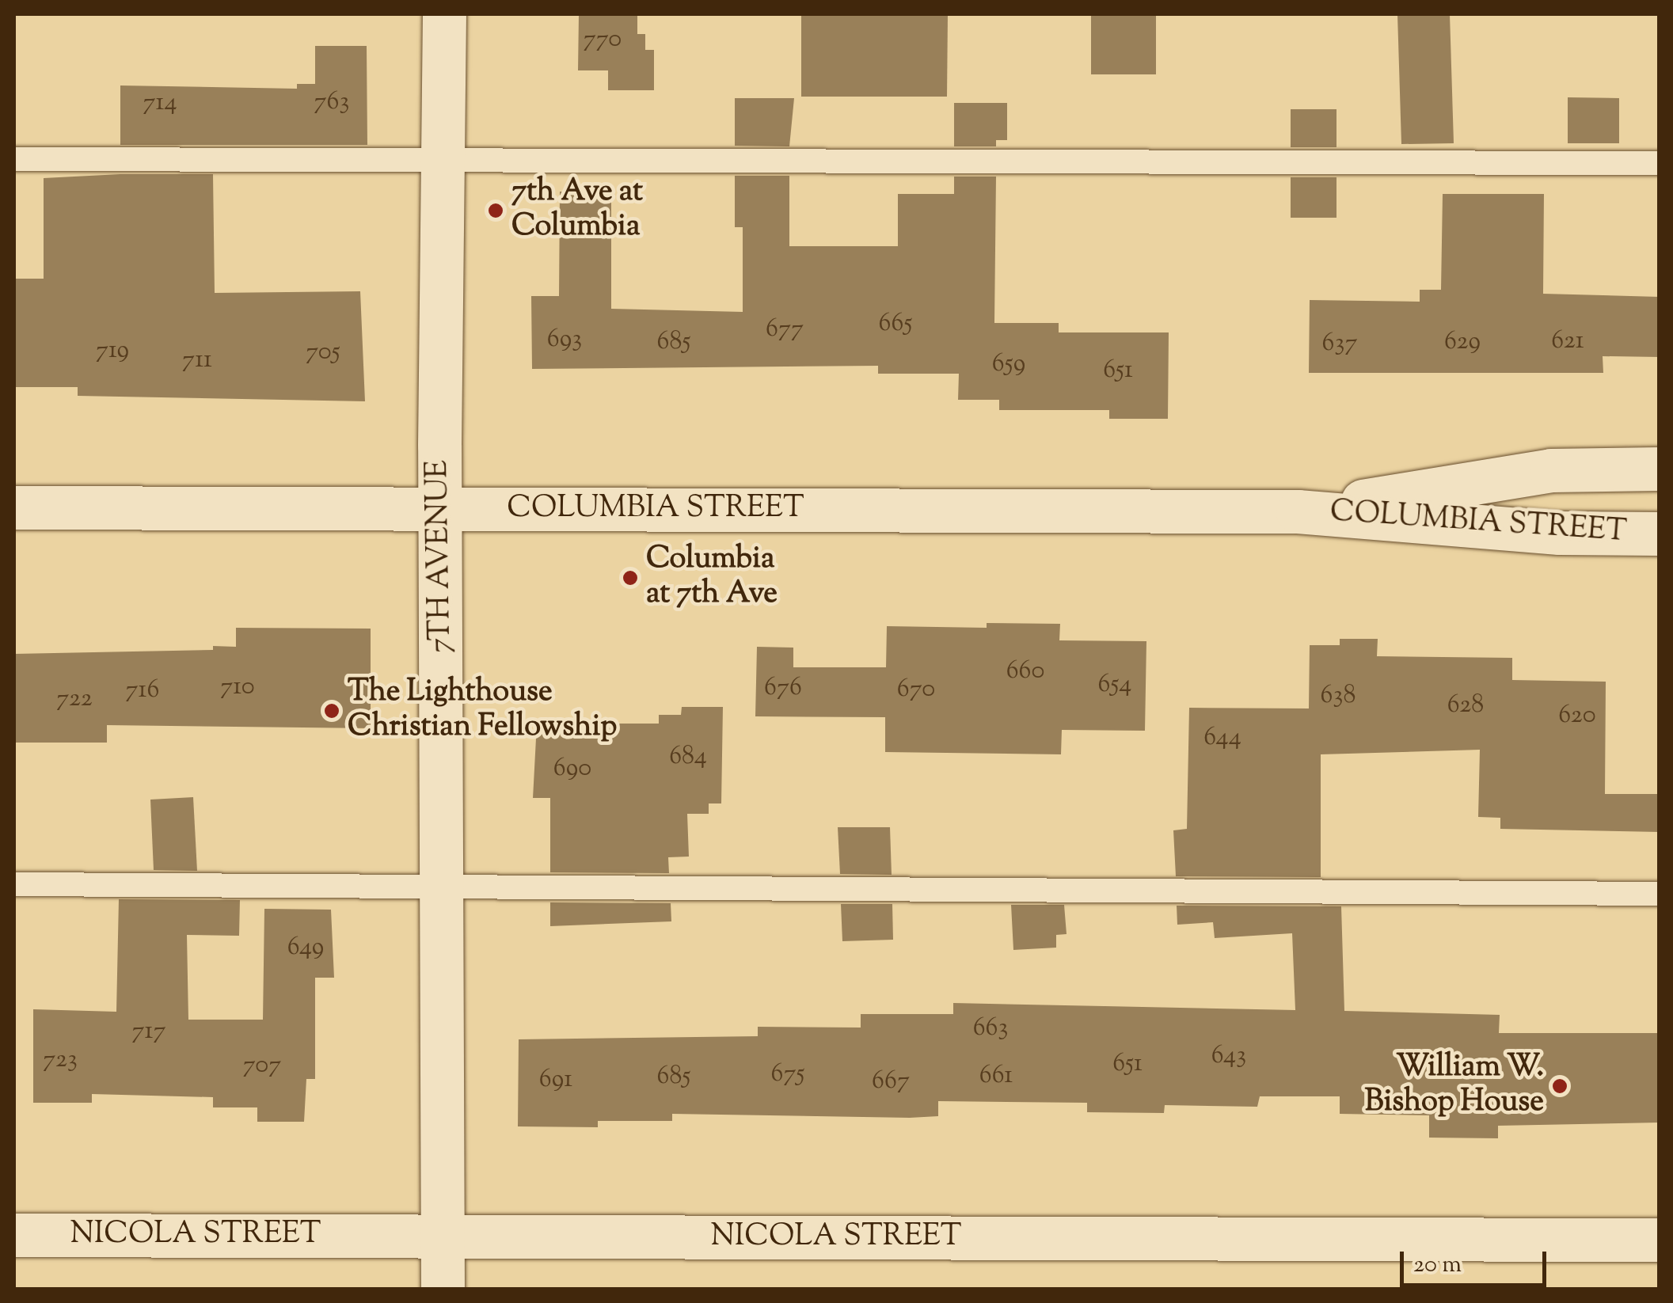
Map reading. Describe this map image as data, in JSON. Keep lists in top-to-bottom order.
{
  "streets": {
    "street": ["COLUMBIA STREET", "7TH AVENUE", "NICOLA STREET"]
  },
  "crossings": [
    ["COLUMBIA STREET", "7TH AVENUE"],
    ["7TH AVENUE", "NICOLA STREET"]
  ],
  "places": [
    "7th Ave at Columbia",
    "Columbia at 7th Ave",
    "The Lighthouse Christian Fellowship",
    "William W. Bishop House"
  ],
  "house_numbers": [
    "770",
    "763",
    "714",
    "665",
    "677",
    "693",
    "621",
    "685",
    "629",
    "637",
    "719",
    "705",
    "711",
    "659",
    "651",
    "660",
    "654",
    "710",
    "676",
    "670",
    "716",
    "638",
    "722",
    "628",
    "620",
    "644",
    "684",
    "690",
    "649",
    "663",
    "717",
    "643",
    "723",
    "651",
    "707",
    "675",
    "661",
    "685",
    "691",
    "667"
  ],
  "scale_bar": "20 m"
}
